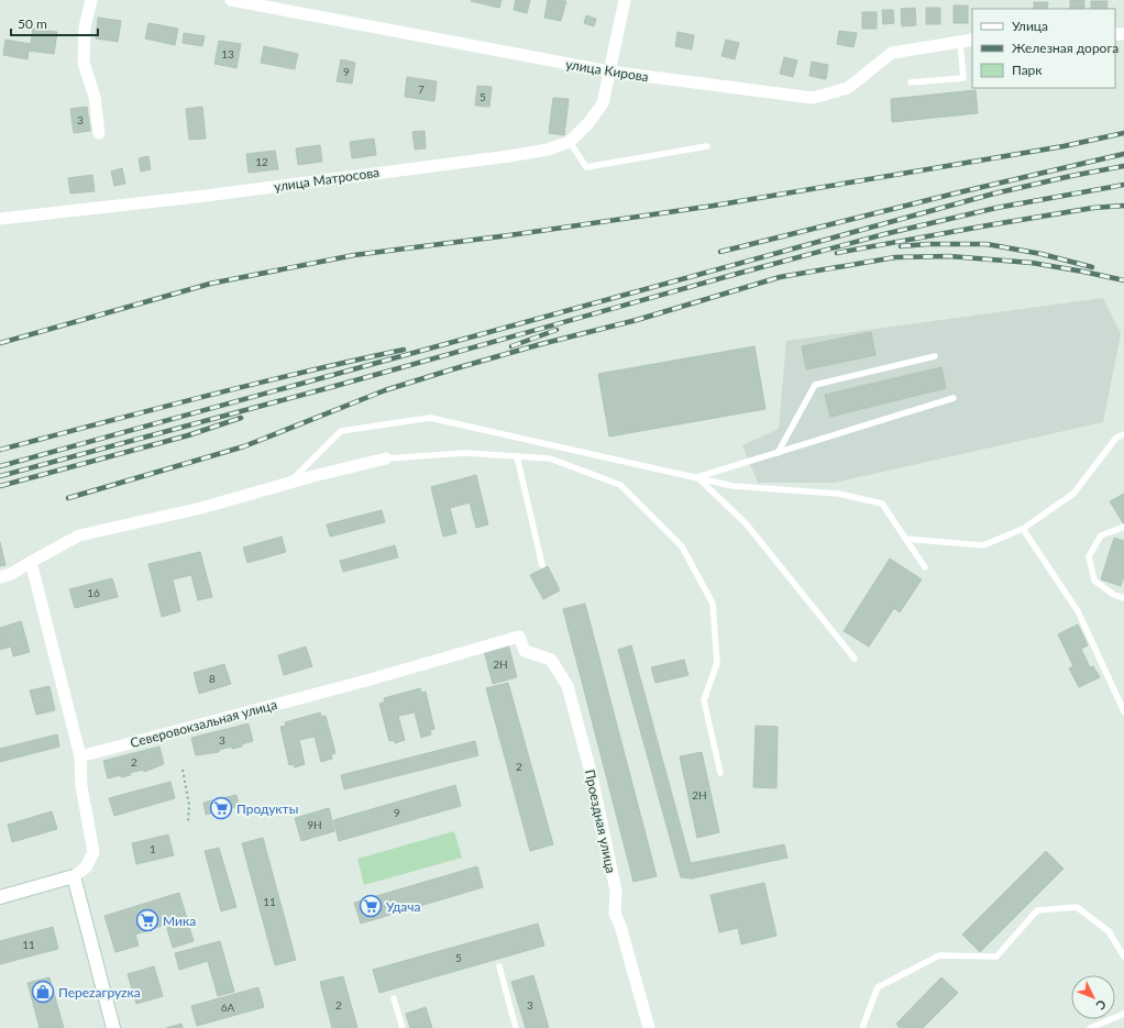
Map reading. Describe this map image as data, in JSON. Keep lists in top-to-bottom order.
{
  "streets": {
    "street": [
      "улица Кирова",
      "улица Матросова",
      "Северовокзальная улица",
      "Проездная улица"
    ]
  },
  "crossings": [
    ["улица Кирова", "улица Матросова"],
    ["Северовокзальная улица", "Проездная улица"]
  ],
  "places": {
    "supermarket": ["Продукты", "Удача", "Мика"],
    "shop": ["Переzагруzка"]
  },
  "house_numbers": [
    "13",
    "9",
    "7",
    "5",
    "3",
    "12",
    "16",
    "2Н",
    "8",
    "3",
    "2",
    "2",
    "2Н",
    "9",
    "9Н",
    "1",
    "11",
    "11",
    "5",
    "2",
    "3",
    "6А"
  ],
  "legend": ["Улица", "Железная дорога", "Парк"],
  "scale_bar": "50 m",
  "north": "bottom right"
}
